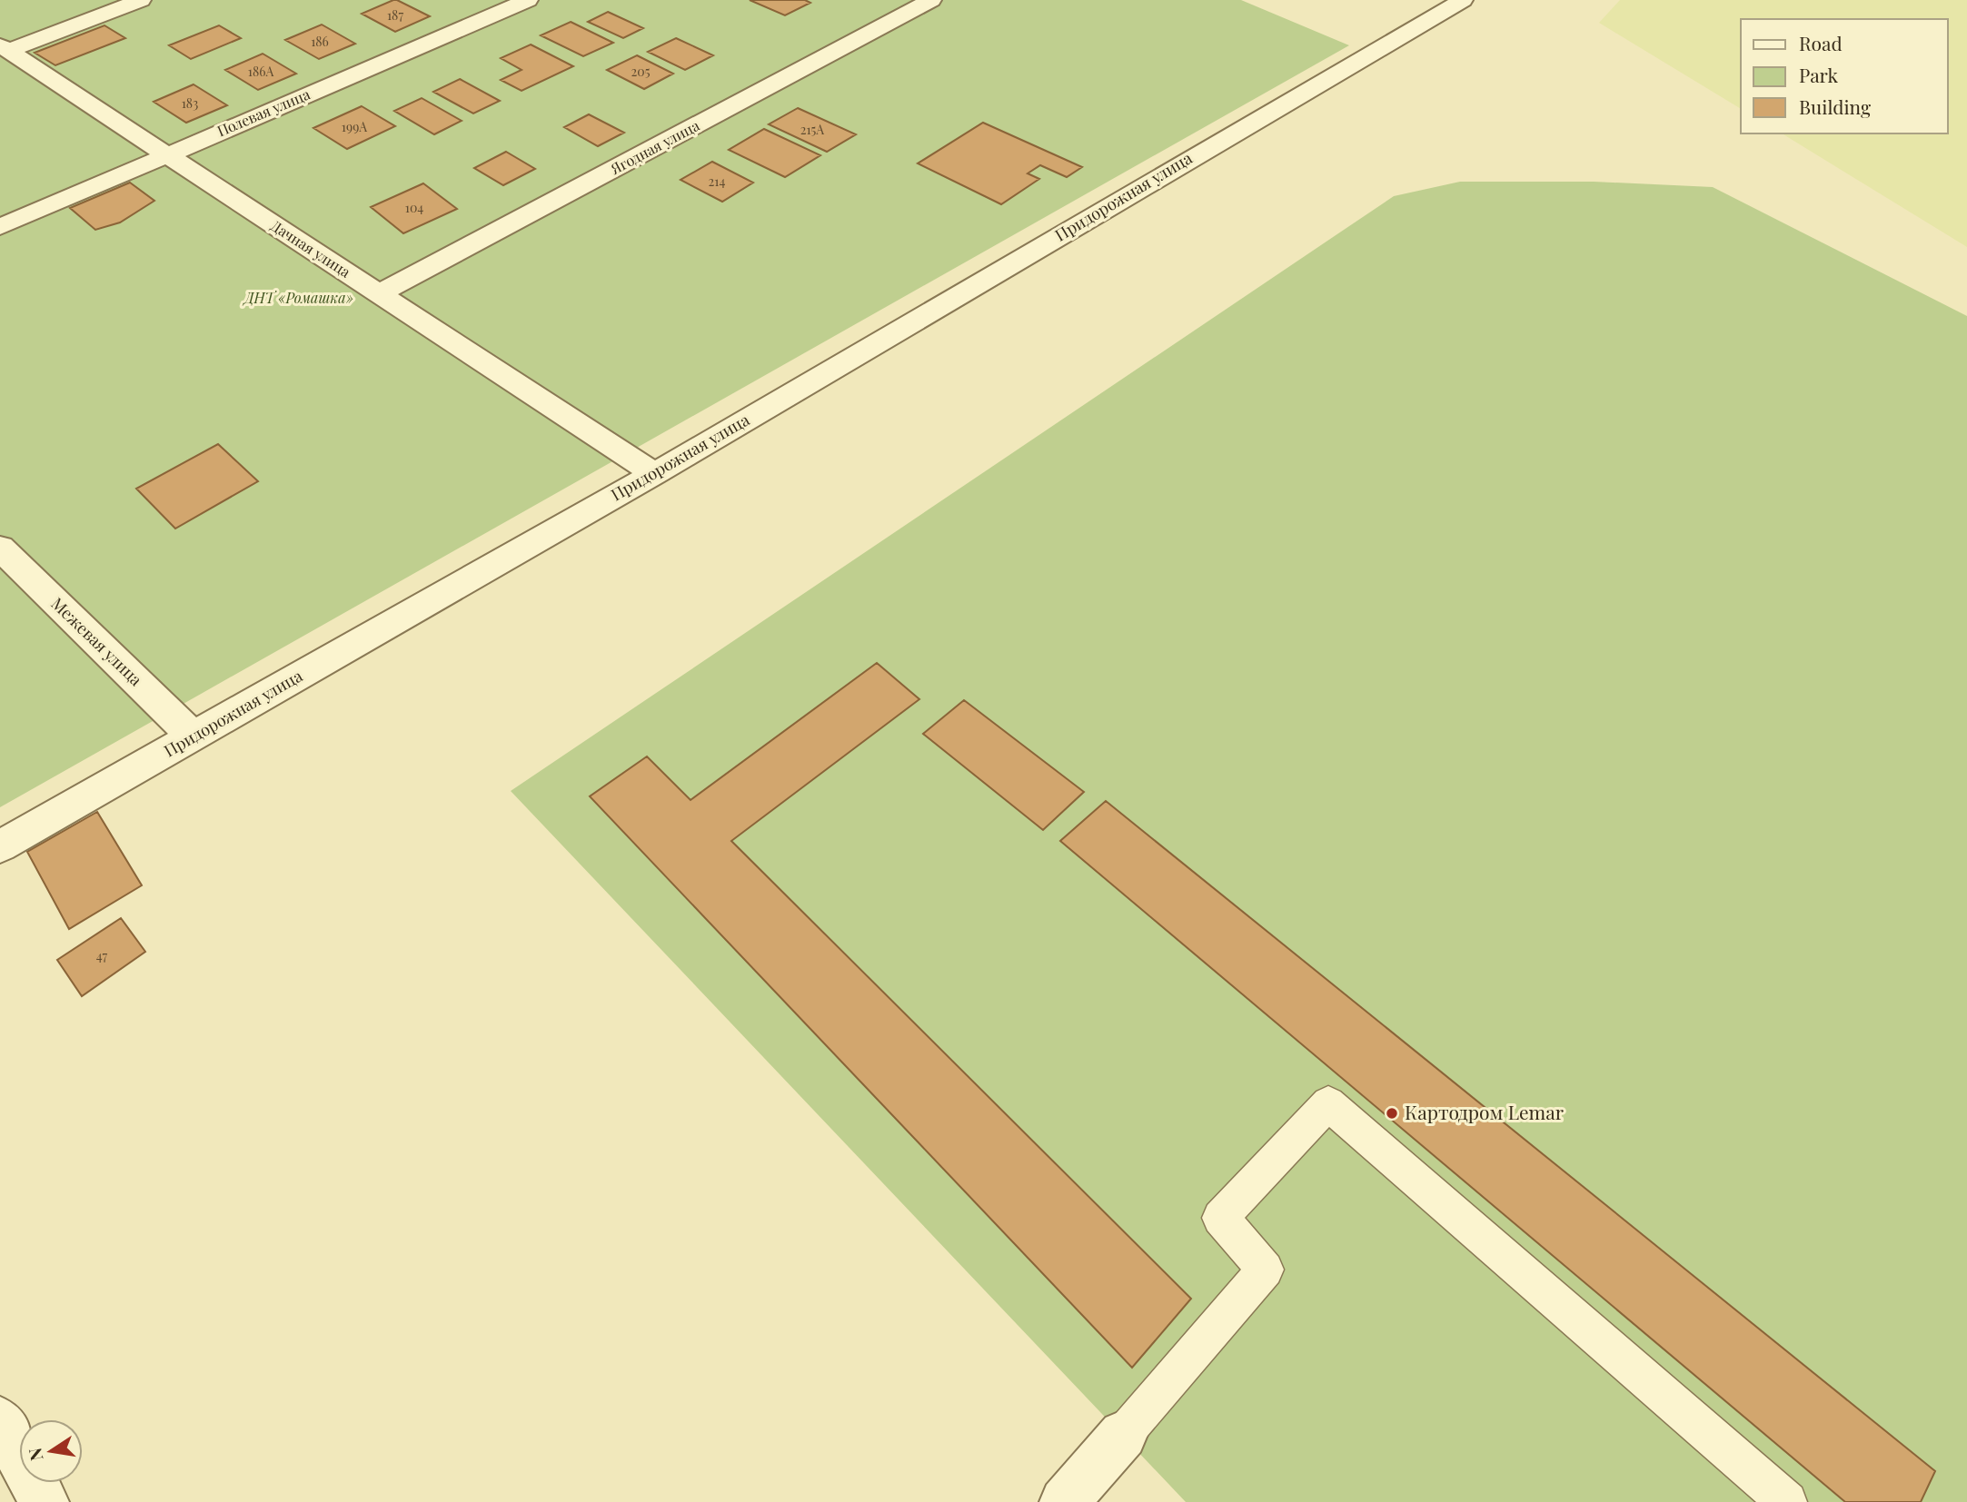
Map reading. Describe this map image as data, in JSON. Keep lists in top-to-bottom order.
{
  "streets": {
    "street": [
      "Полевая улица",
      "Ягодная улица",
      "Придорожная улица",
      "Дачная улица",
      "Межевая улица"
    ]
  },
  "crossings": [
    ["Полевая улица", "Дачная улица"],
    ["Ягодная улица", "Дачная улица"],
    ["Придорожная улица", "Дачная улица"],
    ["Придорожная улица", "Межевая улица"]
  ],
  "parks": ["ДНТ «Ромашка»"],
  "places": ["Картодром Lemar"],
  "house_numbers": [
    "187",
    "186",
    "186А",
    "205",
    "183",
    "199А",
    "215А",
    "214",
    "104",
    "47"
  ],
  "legend": ["Road", "Park", "Building"],
  "north": "left"
}
